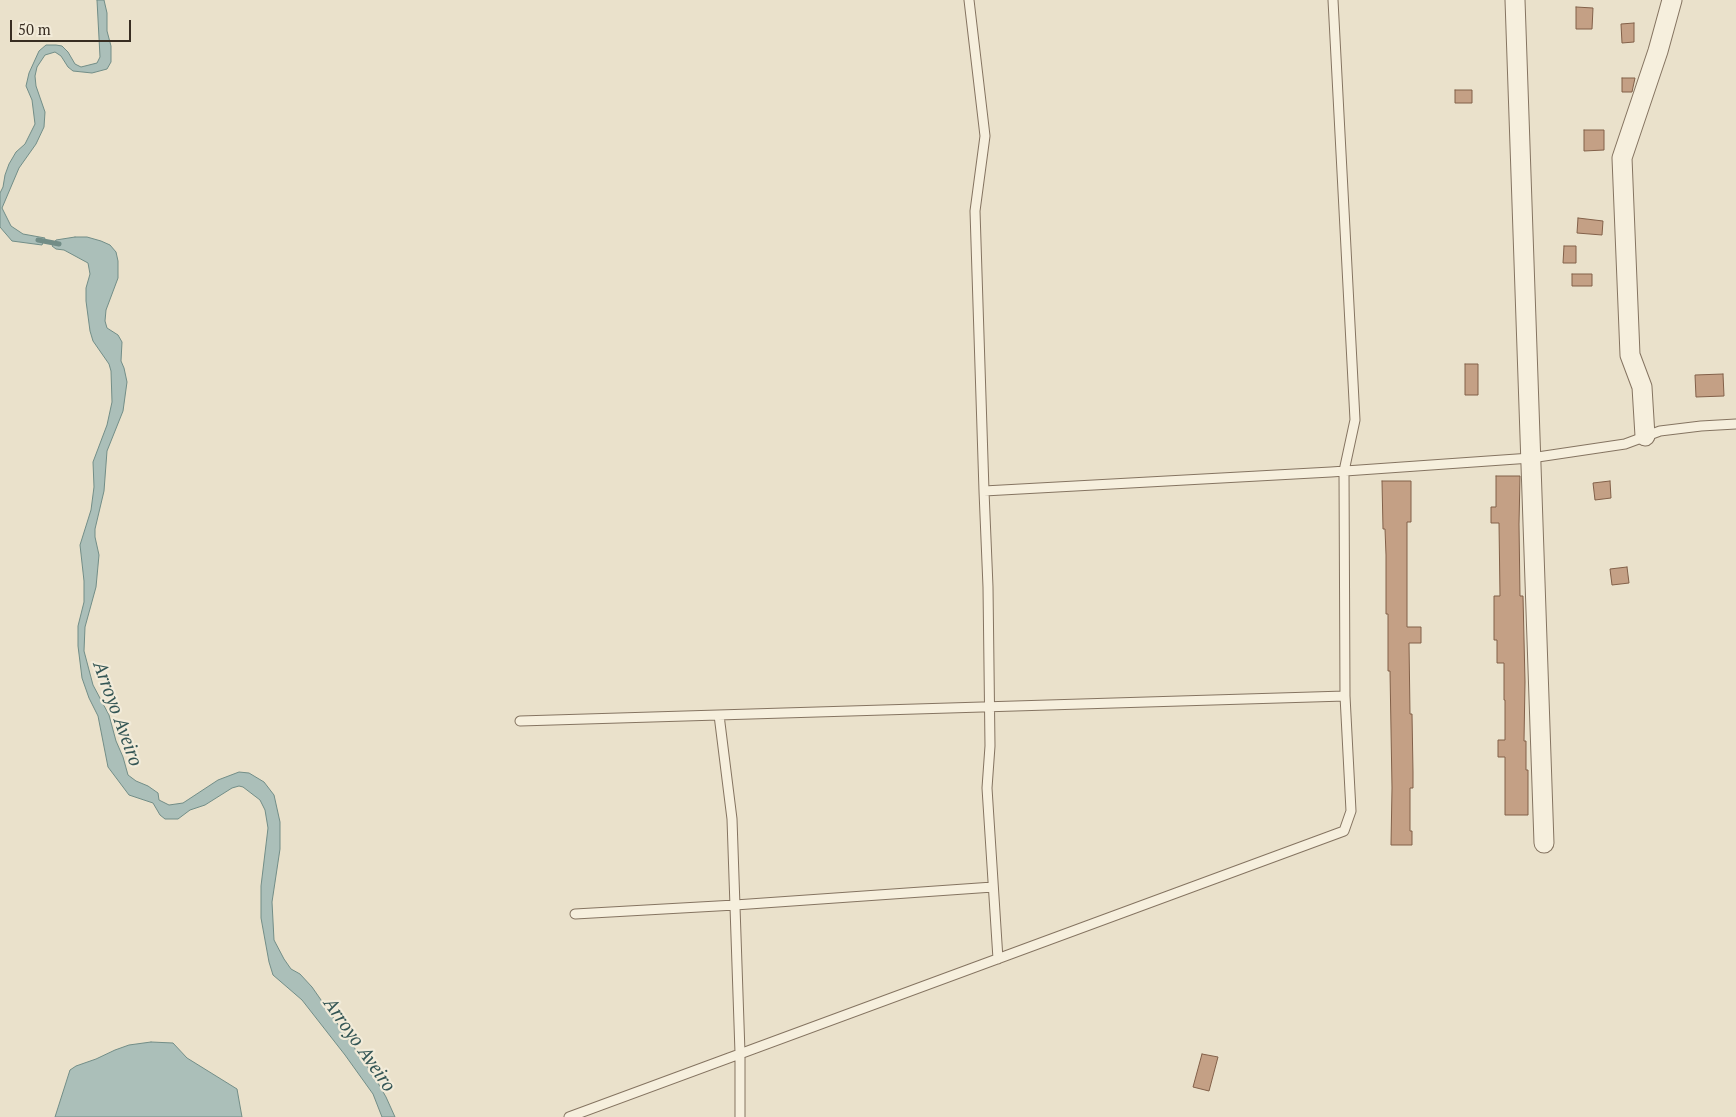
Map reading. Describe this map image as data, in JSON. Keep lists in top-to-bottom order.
{
  "water": ["Arroyo Aveiro"],
  "scale_bar": "50 m"
}
